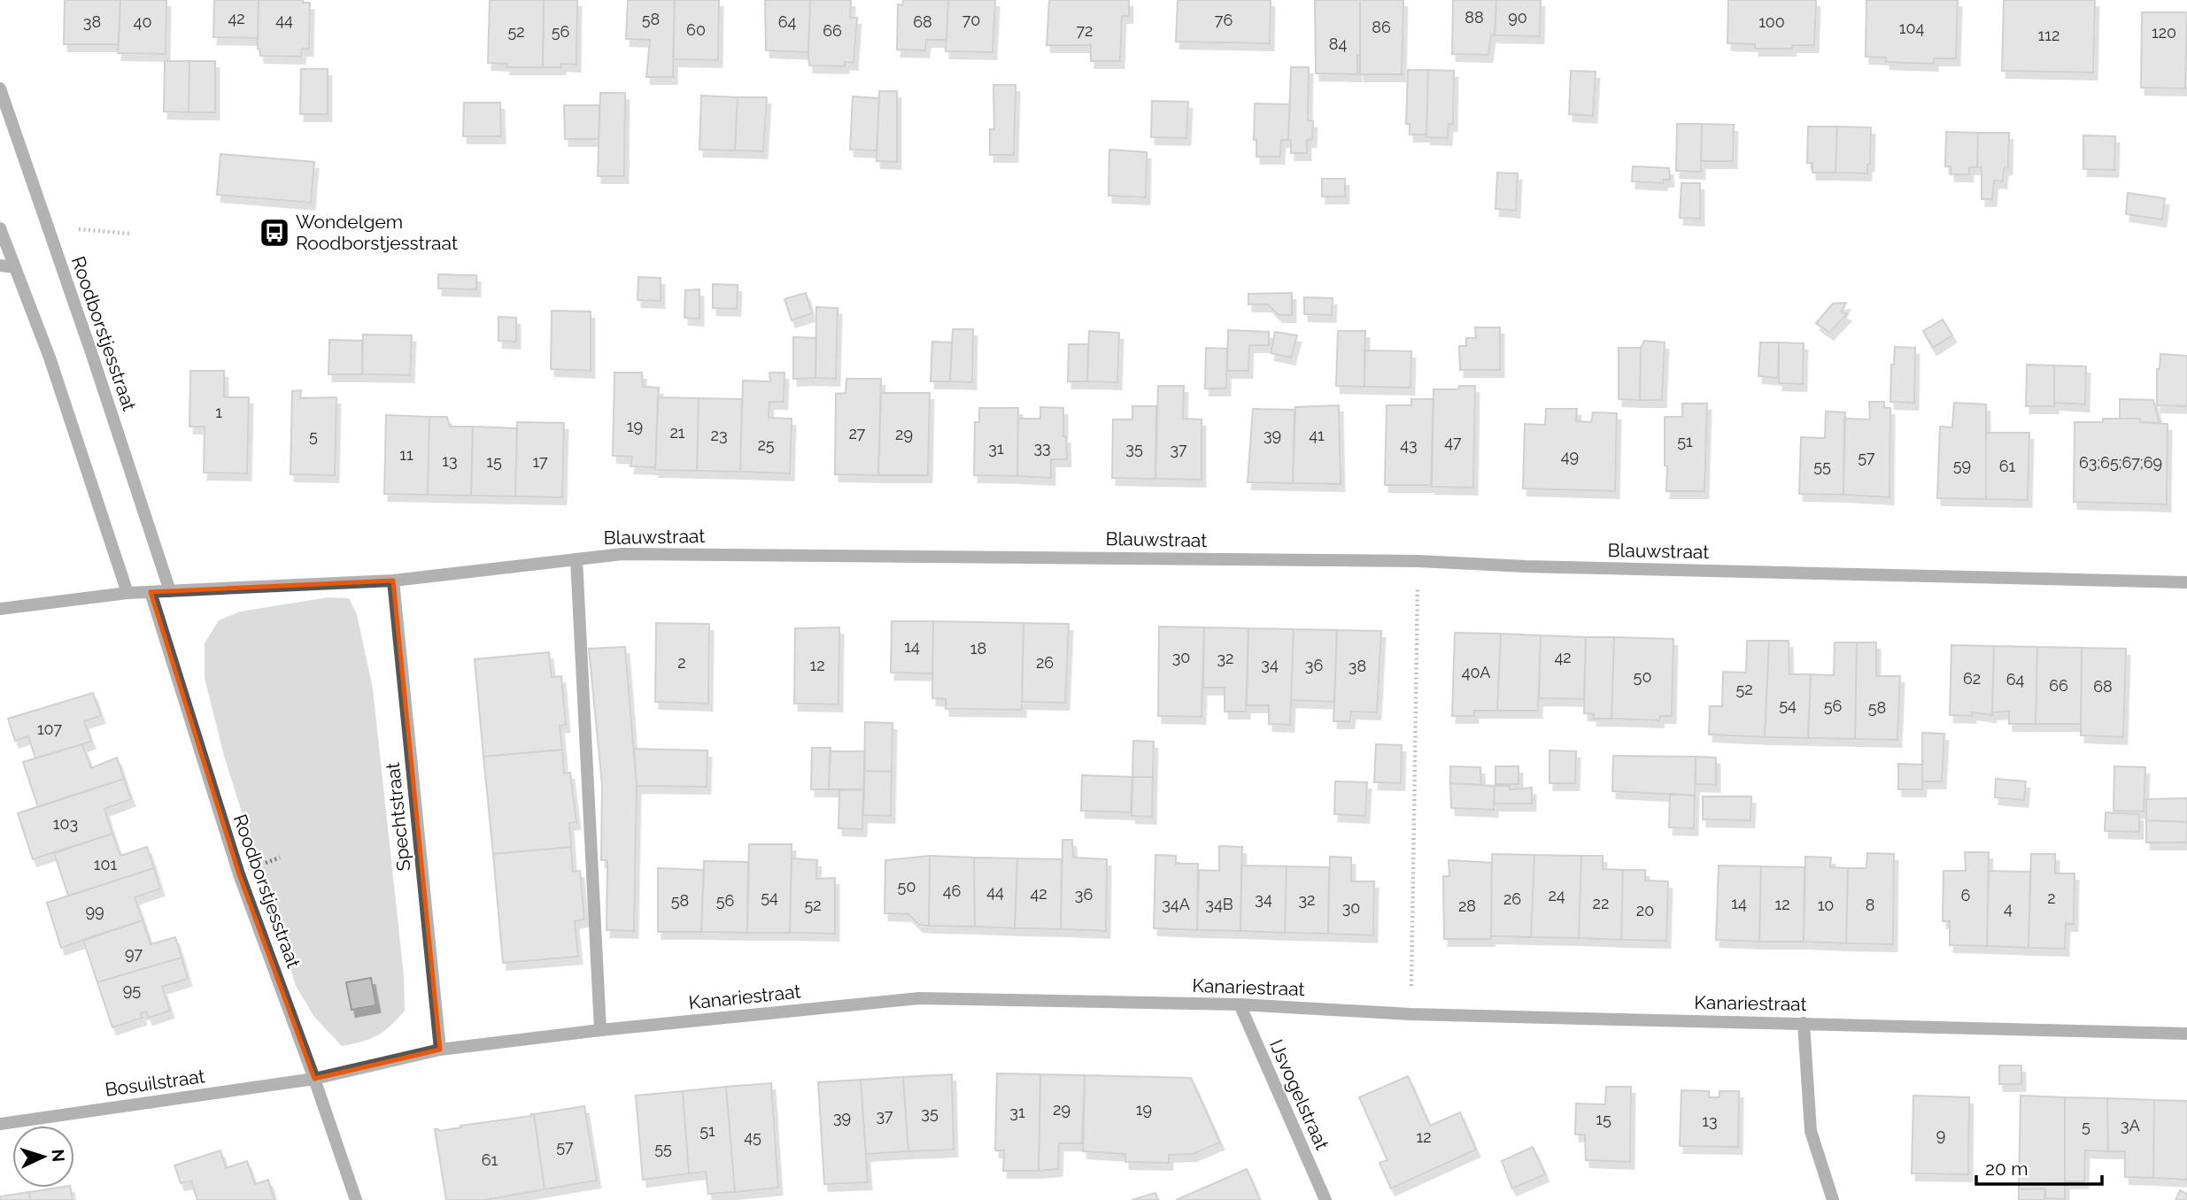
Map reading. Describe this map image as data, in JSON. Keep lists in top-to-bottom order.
{
  "streets": {
    "street": [
      "Roodborstjesstraat",
      "Blauwstraat",
      "Spechtstraat",
      "Kanariestraat",
      "Bosuilstraat",
      "IJsvogelstraat"
    ]
  },
  "crossings": [
    ["Roodborstjesstraat", "Blauwstraat"],
    ["Roodborstjesstraat", "Kanariestraat"],
    ["Roodborstjesstraat", "Bosuilstraat"],
    ["Blauwstraat", "Spechtstraat"],
    ["Spechtstraat", "Kanariestraat"],
    ["Kanariestraat", "Bosuilstraat"],
    ["Kanariestraat", "IJsvogelstraat"]
  ],
  "places": {
    "bus stop": ["Wondelgem Roodborstjesstraat"]
  },
  "house_numbers": [
    "88",
    "90",
    "42",
    "58",
    "44",
    "70",
    "76",
    "38",
    "40",
    "64",
    "68",
    "100",
    "86",
    "104",
    "60",
    "66",
    "72",
    "52",
    "56",
    "120",
    "112",
    "84",
    "1",
    "19",
    "21",
    "27",
    "29",
    "23",
    "39",
    "41",
    "5",
    "51",
    "47",
    "25",
    "43",
    "33",
    "31",
    "35",
    "37",
    "11",
    "49",
    "57",
    "13",
    "15",
    "17",
    "63;65;67;69",
    "59",
    "55",
    "61",
    "14",
    "18",
    "30",
    "42",
    "32",
    "2",
    "26",
    "34",
    "12",
    "36",
    "38",
    "40A",
    "50",
    "62",
    "64",
    "66",
    "68",
    "52",
    "54",
    "56",
    "58",
    "107",
    "103",
    "101",
    "50",
    "46",
    "44",
    "42",
    "36",
    "24",
    "6",
    "54",
    "2",
    "34",
    "26",
    "32",
    "58",
    "56",
    "22",
    "14",
    "34A",
    "34B",
    "12",
    "52",
    "10",
    "8",
    "28",
    "30",
    "4",
    "20",
    "99",
    "97",
    "95",
    "29",
    "19",
    "31",
    "35",
    "37",
    "39",
    "15",
    "13",
    "3A",
    "5",
    "51",
    "9",
    "45",
    "12",
    "57",
    "55",
    "61"
  ],
  "scale_bar": "20 m",
  "north": "right"
}
